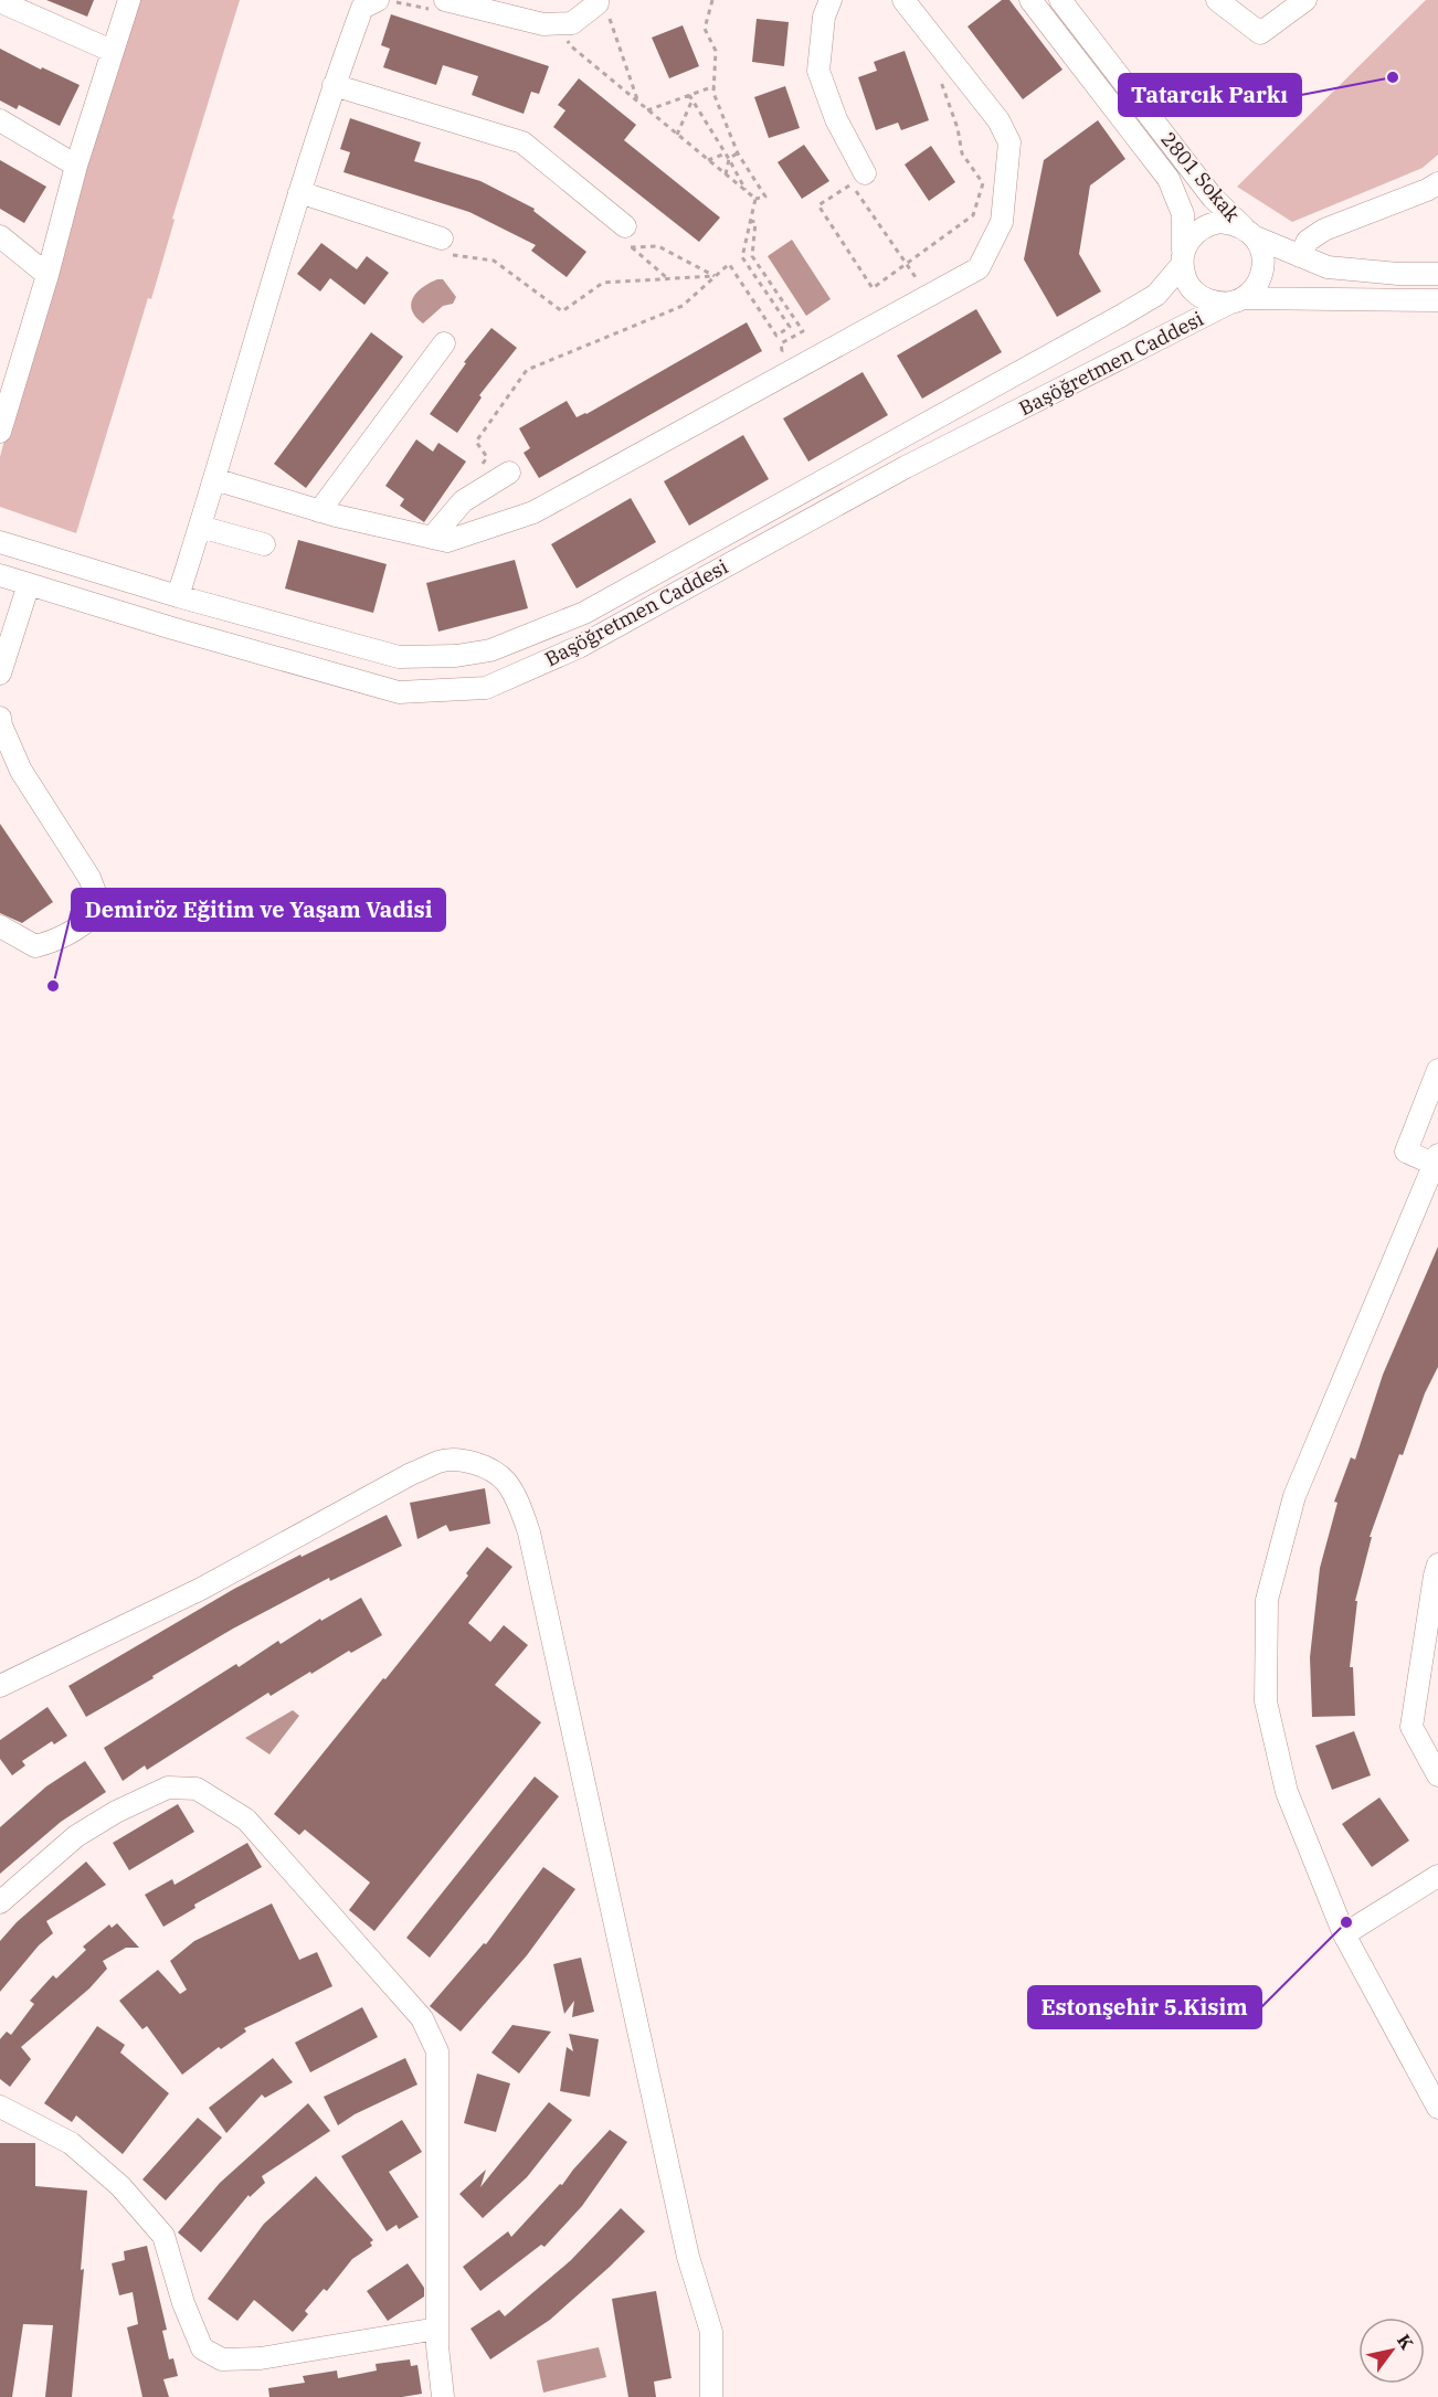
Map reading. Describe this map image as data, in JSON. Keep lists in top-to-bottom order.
{
  "streets": {
    "street": ["2801 Sokak", "Başöğretmen Caddesi"]
  },
  "crossings": [
    ["2801 Sokak", "Başöğretmen Caddesi"]
  ],
  "places": ["Tatarcık Parkı", "Demiröz Eğitim ve Yaşam Vadisi", "Estonşehir 5.Kisim"],
  "north": "top right"
}
